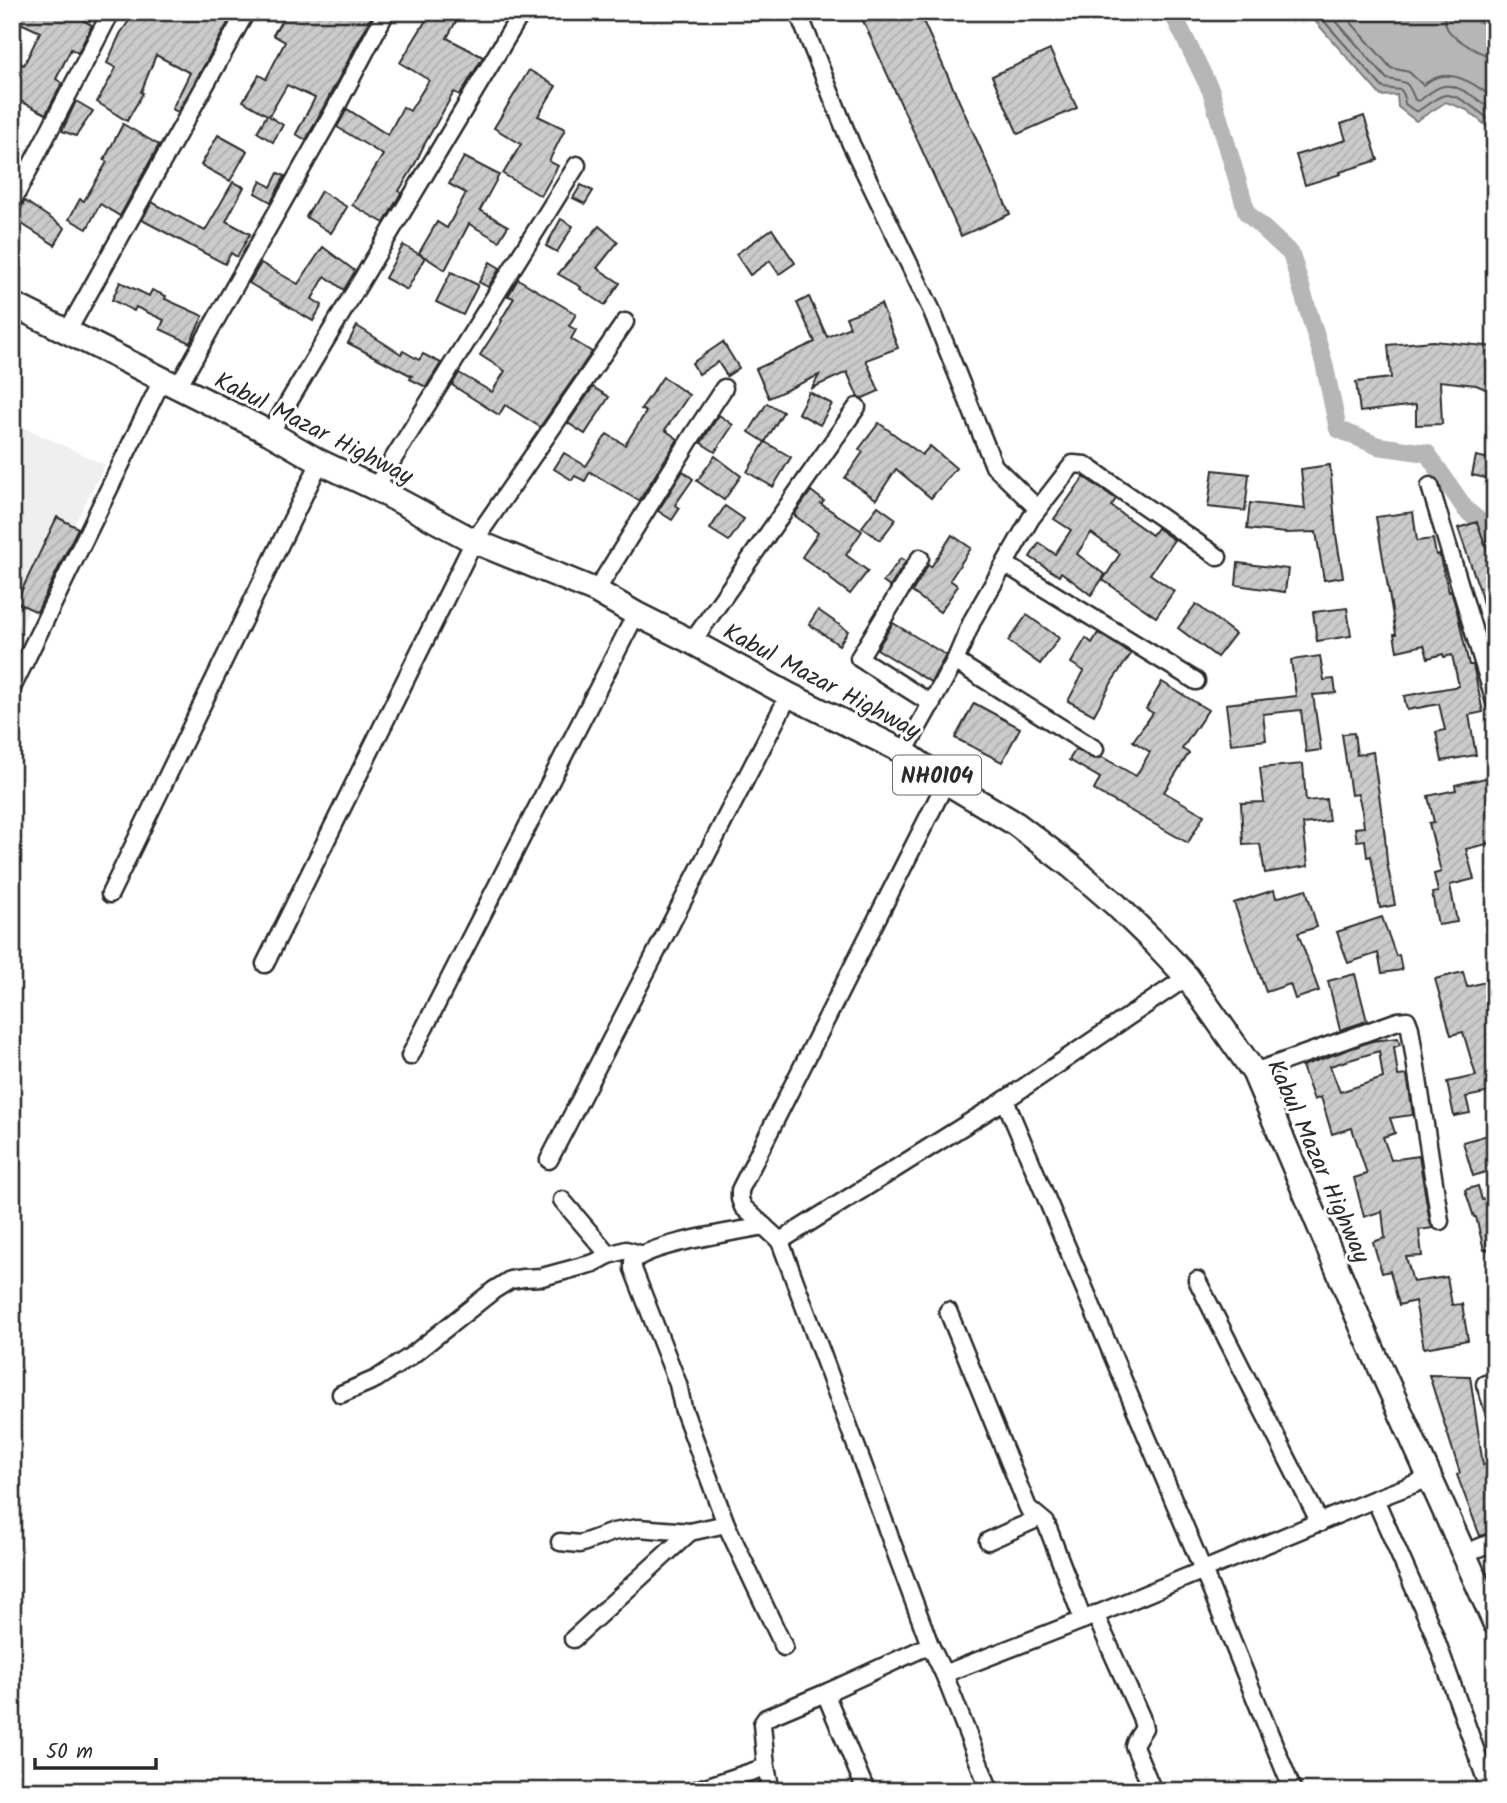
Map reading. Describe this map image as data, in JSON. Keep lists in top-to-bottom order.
{
  "streets": {
    "highway": ["Kabul Mazar Highway", "NH0104"]
  },
  "scale_bar": "50 m"
}
